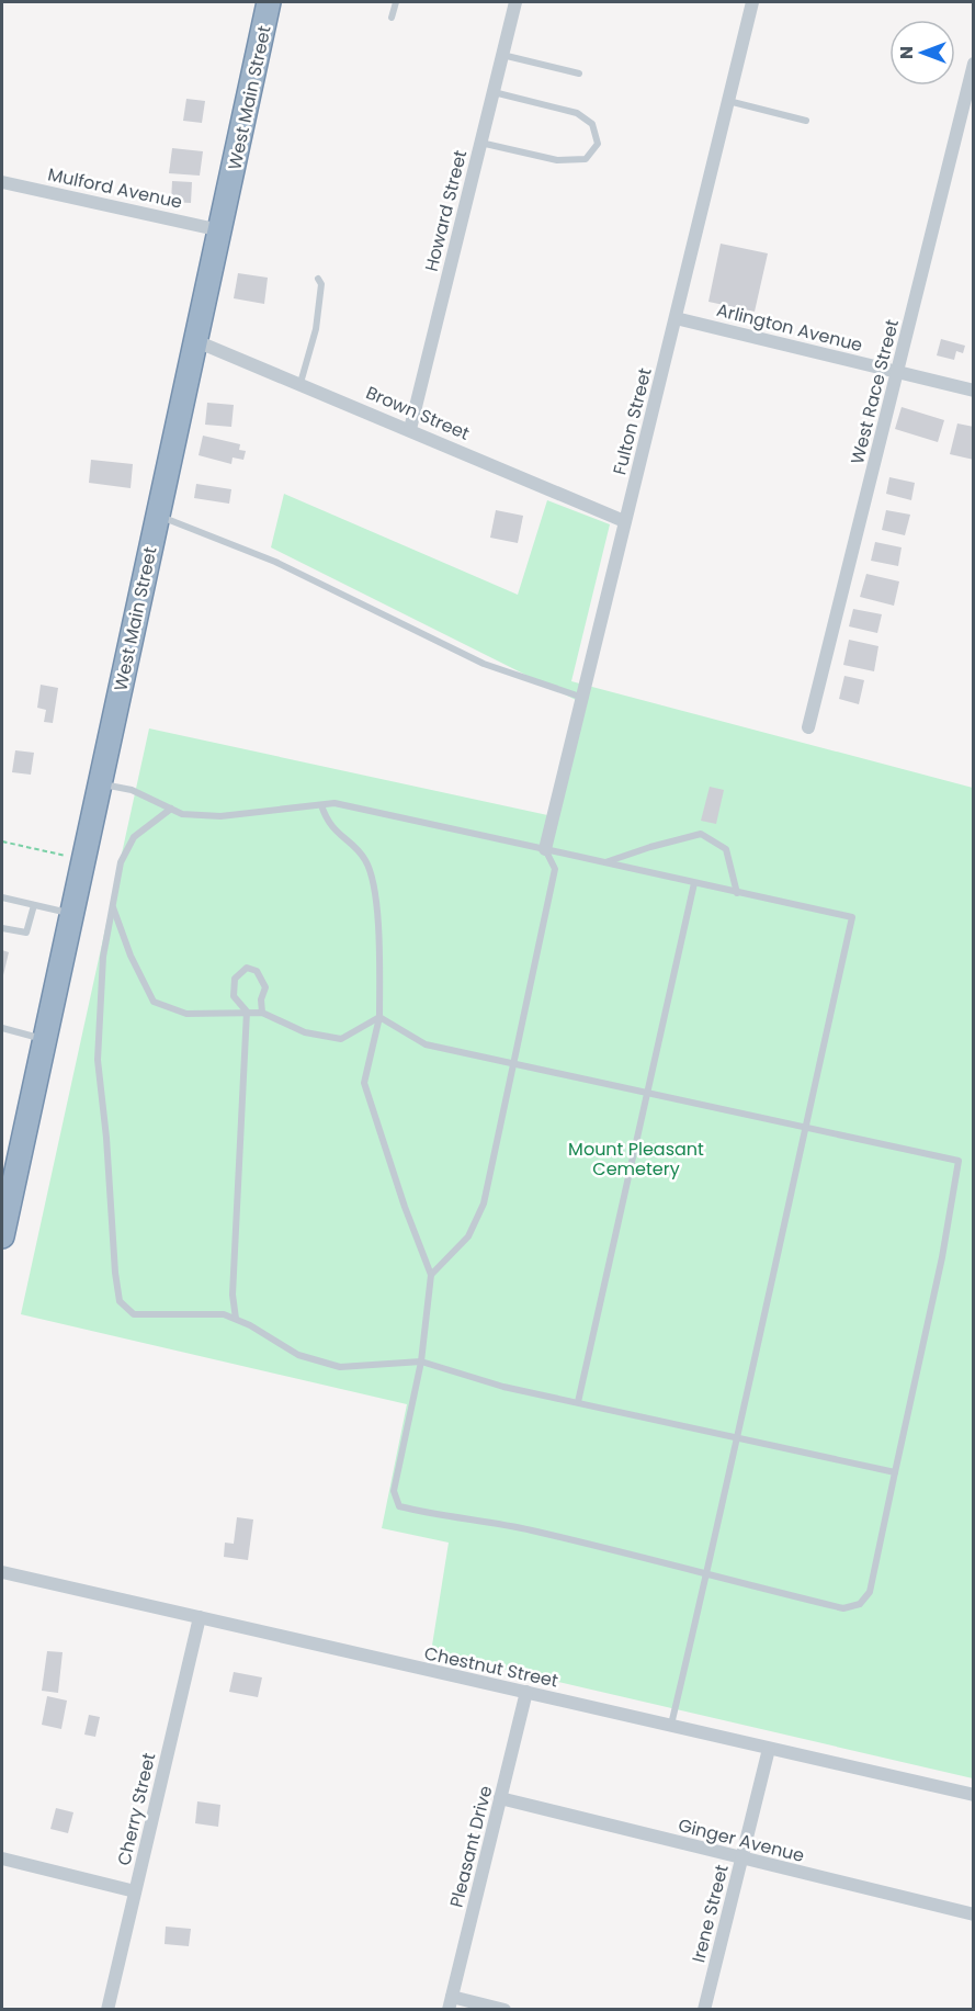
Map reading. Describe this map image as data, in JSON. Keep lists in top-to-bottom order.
{
  "streets": {
    "highway": ["West Main Street"],
    "street": [
      "Mulford Avenue",
      "Howard Street",
      "Arlington Avenue",
      "West Race Street",
      "Brown Street",
      "Fulton Street",
      "Chestnut Street",
      "Cherry Street",
      "Ginger Avenue",
      "Pleasant Drive",
      "Irene Street"
    ]
  },
  "crossings": [
    ["West Main Street", "Mulford Avenue"],
    ["West Main Street", "Brown Street"],
    ["Howard Street", "Brown Street"],
    ["Arlington Avenue", "West Race Street"],
    ["Arlington Avenue", "Fulton Street"],
    ["Brown Street", "Fulton Street"],
    ["Chestnut Street", "Cherry Street"],
    ["Chestnut Street", "Pleasant Drive"],
    ["Chestnut Street", "Irene Street"],
    ["Ginger Avenue", "Pleasant Drive"],
    ["Ginger Avenue", "Irene Street"]
  ],
  "parks": ["Mount Pleasant Cemetery"],
  "north": "left"
}
